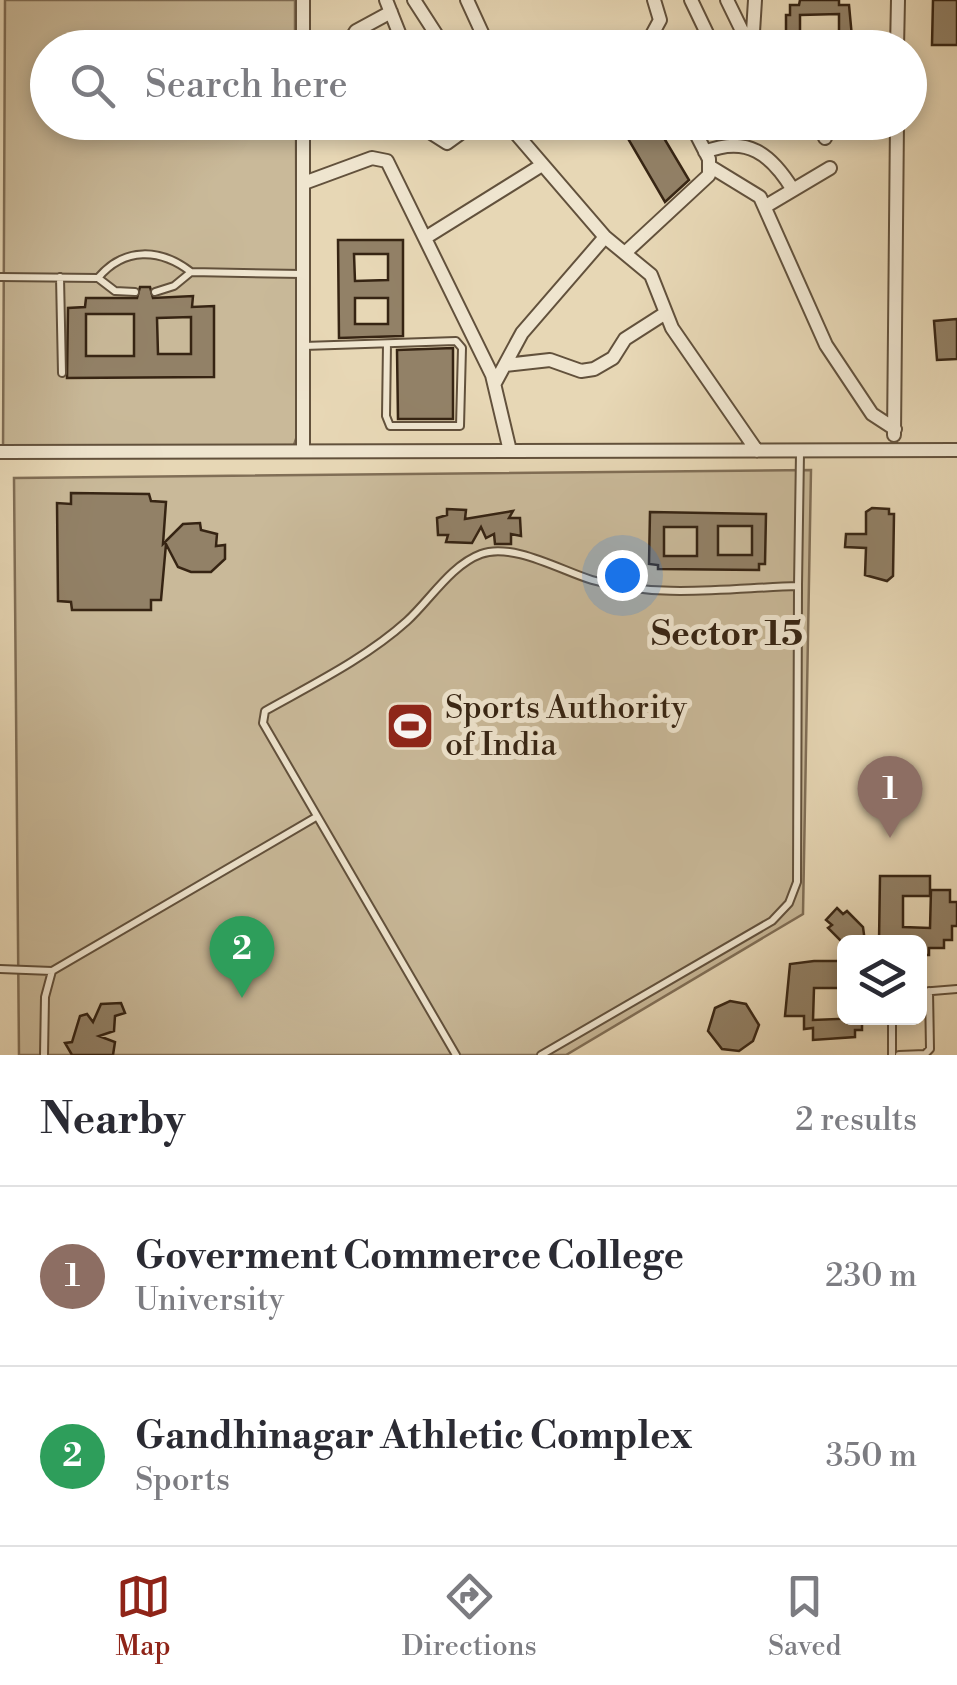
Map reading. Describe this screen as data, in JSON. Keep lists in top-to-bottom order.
{
  "districts": ["Sector 15"],
  "places": {
    "sports": ["Sports Authority of India"]
  },
  "page": {
    "search": "Search here",
    "pins": ["1", "2"],
    "heading": ["Nearby", "2 results"],
    "list": [
      {
        "mark": "1",
        "name": "Goverment Commerce College",
        "note": "University",
        "value": "230 m"
      },
      {
        "mark": "2",
        "name": "Gandhinagar Athletic Complex",
        "note": "Sports",
        "value": "350 m"
      }
    ],
    "nav": ["Map", "Directions", "Saved"]
  }
}
